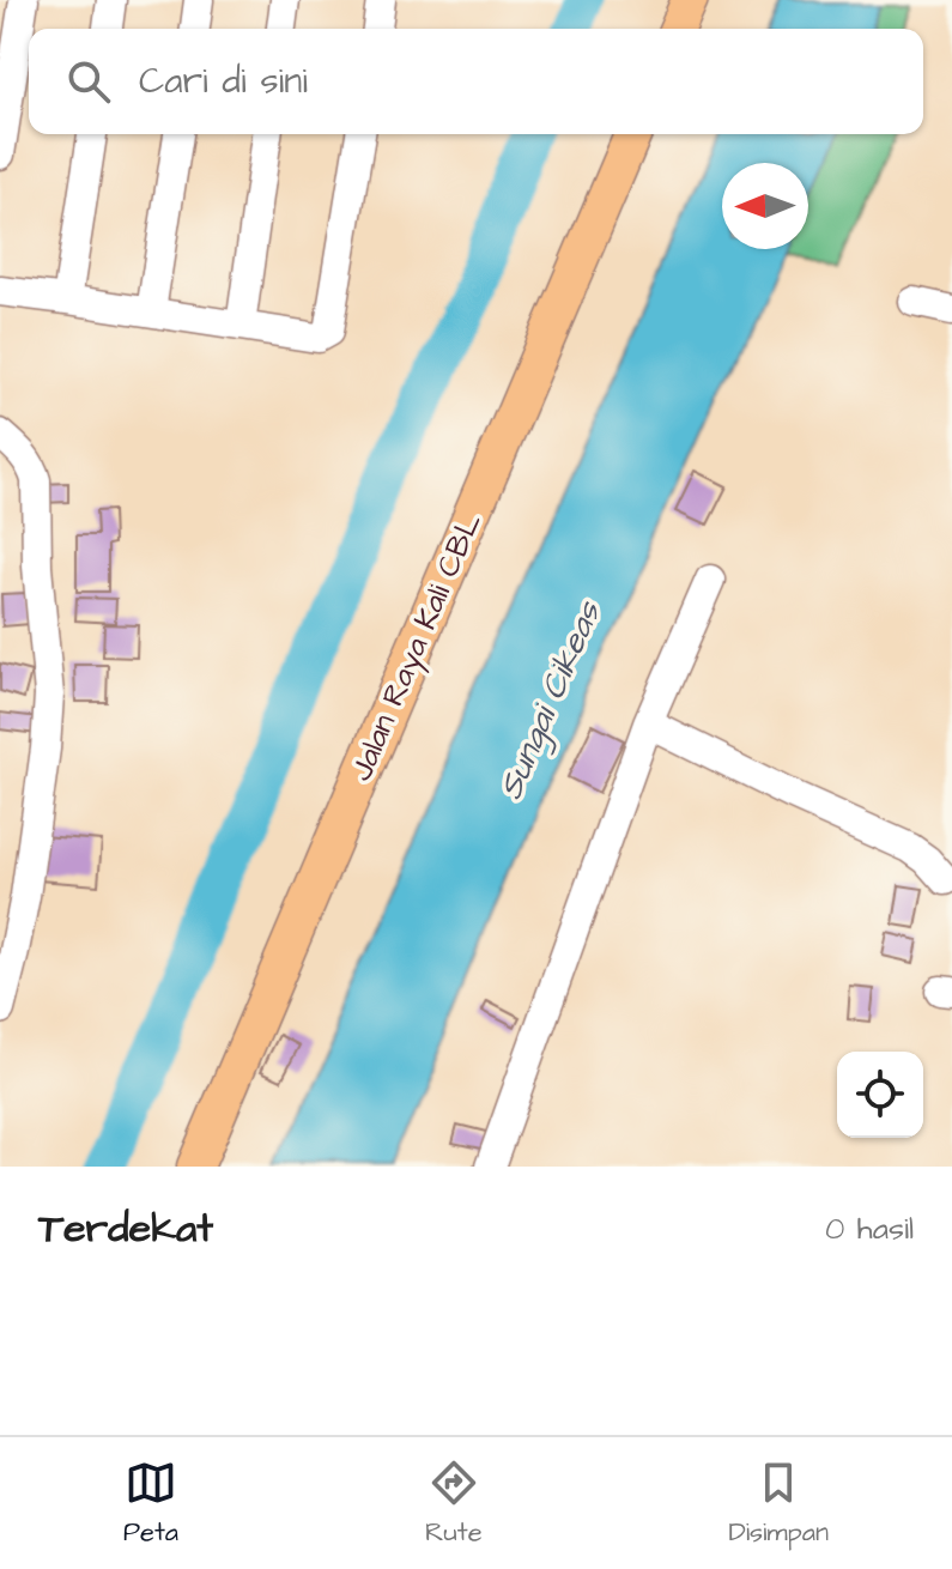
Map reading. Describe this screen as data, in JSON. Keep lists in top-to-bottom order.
{
  "streets": {
    "main road": ["Jalan Raya Kali CBL"]
  },
  "water": ["Sungai Cikeas"],
  "north": "left",
  "page": {
    "search": "Cari di sini",
    "heading": ["Terdekat", "0 hasil"],
    "nav": ["Peta", "Rute", "Disimpan"]
  }
}
